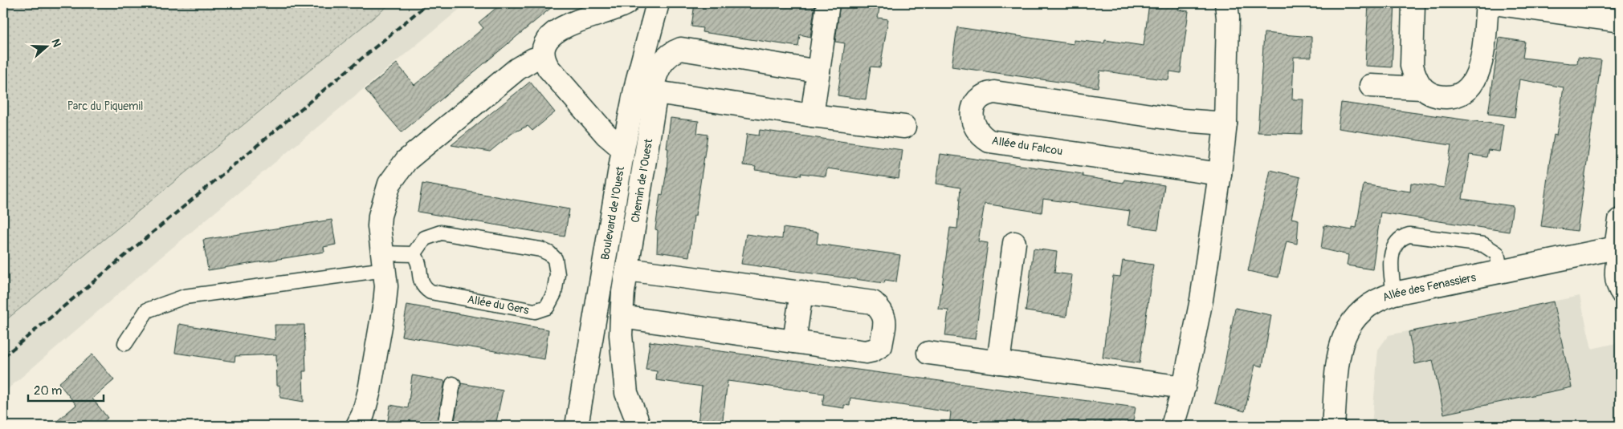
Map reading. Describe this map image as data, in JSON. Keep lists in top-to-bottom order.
{
  "streets": {
    "street": [
      "Allée du Falcou",
      "Chemin de l'Ouest",
      "Boulevard de l'Ouest",
      "Allée des Fenassiers"
    ],
    "lane": ["Allée du Gers"]
  },
  "crossings": [
    ["Chemin de l'Ouest", "Boulevard de l'Ouest"]
  ],
  "parks": ["Parc du Piquemil"],
  "scale_bar": "20 m",
  "north": "right"
}
